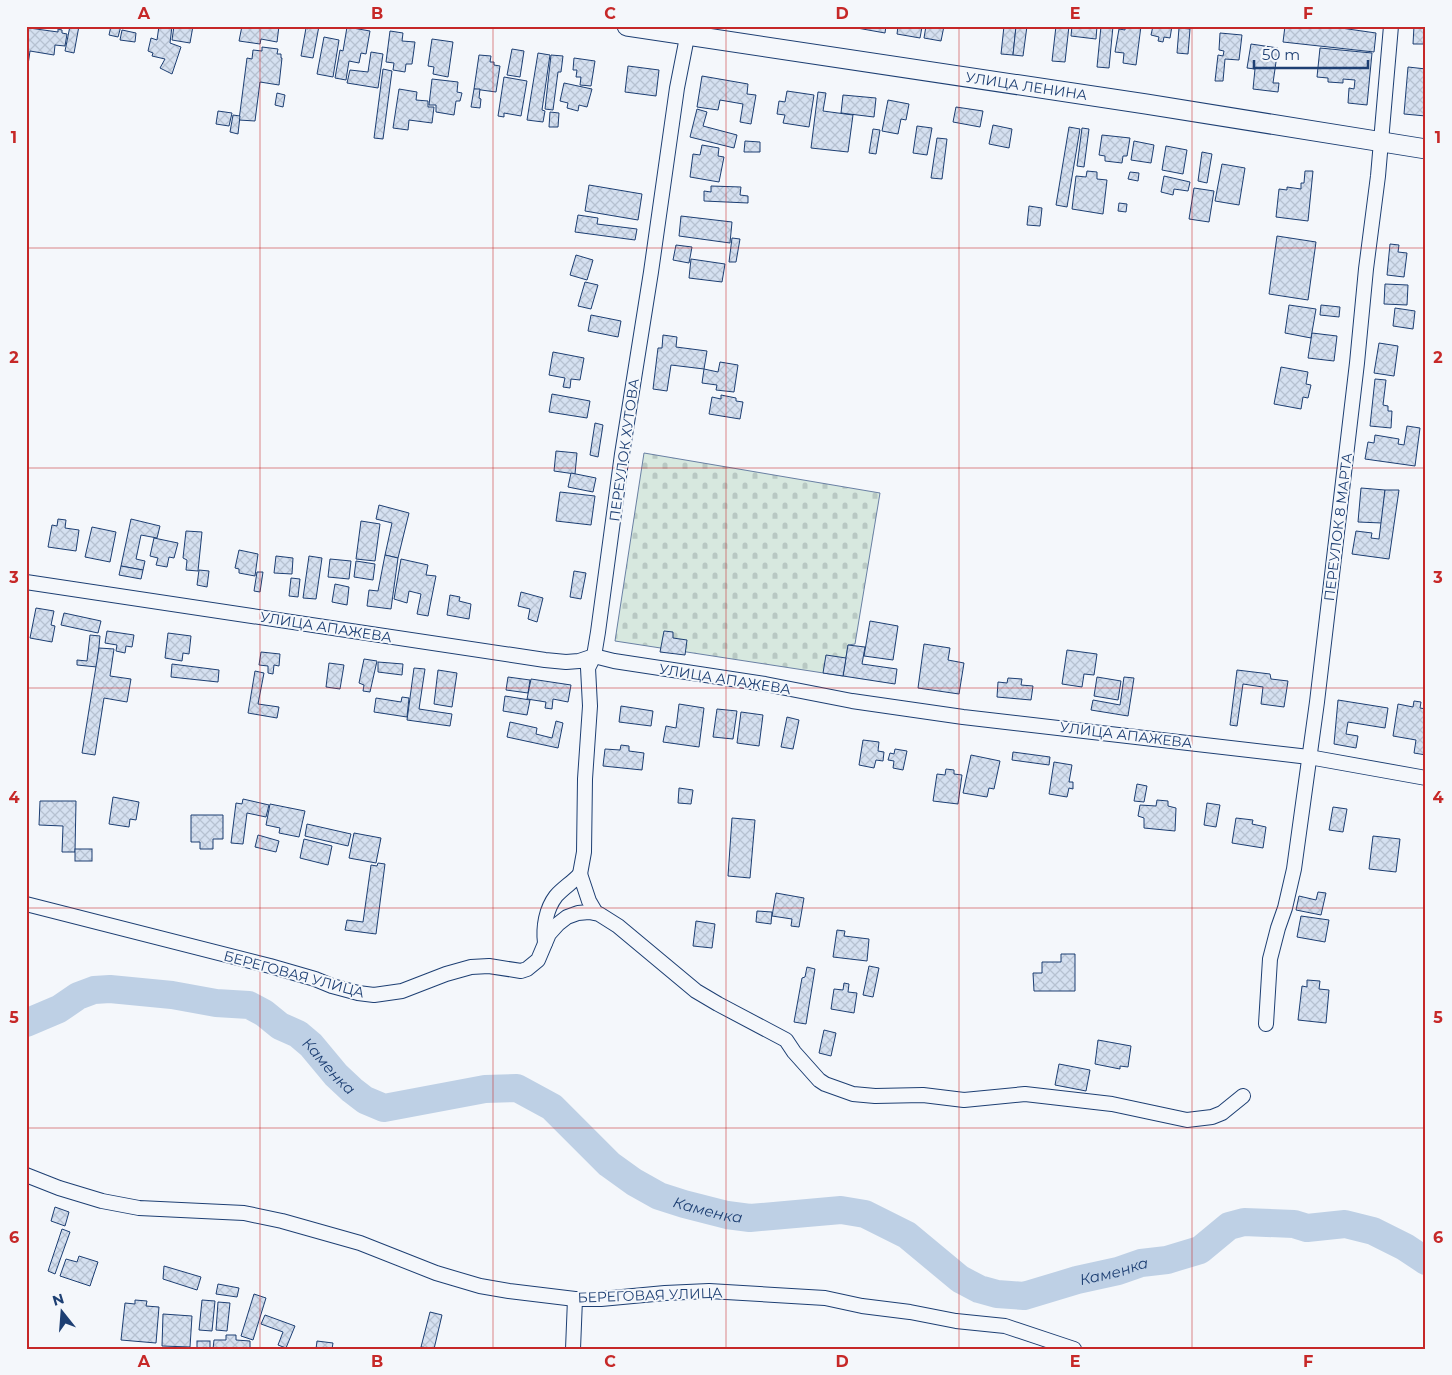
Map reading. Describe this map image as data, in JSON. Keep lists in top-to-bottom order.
{
  "streets": {
    "street": [
      "УЛИЦА ЛЕНИНА",
      "ПЕРЕУЛОК ХУТОВА",
      "ПЕРЕУЛОК 8 МАРТА",
      "УЛИЦА АПАЖЕВА",
      "БЕРЕГОВАЯ УЛИЦА"
    ]
  },
  "crossings": [
    ["УЛИЦА ЛЕНИНА", "ПЕРЕУЛОК ХУТОВА"],
    ["УЛИЦА ЛЕНИНА", "ПЕРЕУЛОК 8 МАРТА"],
    ["ПЕРЕУЛОК ХУТОВА", "УЛИЦА АПАЖЕВА"],
    ["ПЕРЕУЛОК 8 МАРТА", "УЛИЦА АПАЖЕВА"]
  ],
  "water": ["Каменка"],
  "scale_bar": "50 m",
  "north": "top",
  "grid": {
    "columns": [
      "A",
      "B",
      "C",
      "D",
      "E",
      "F"
    ],
    "rows": [
      "1",
      "2",
      "3",
      "4",
      "5",
      "6"
    ]
  }
}
